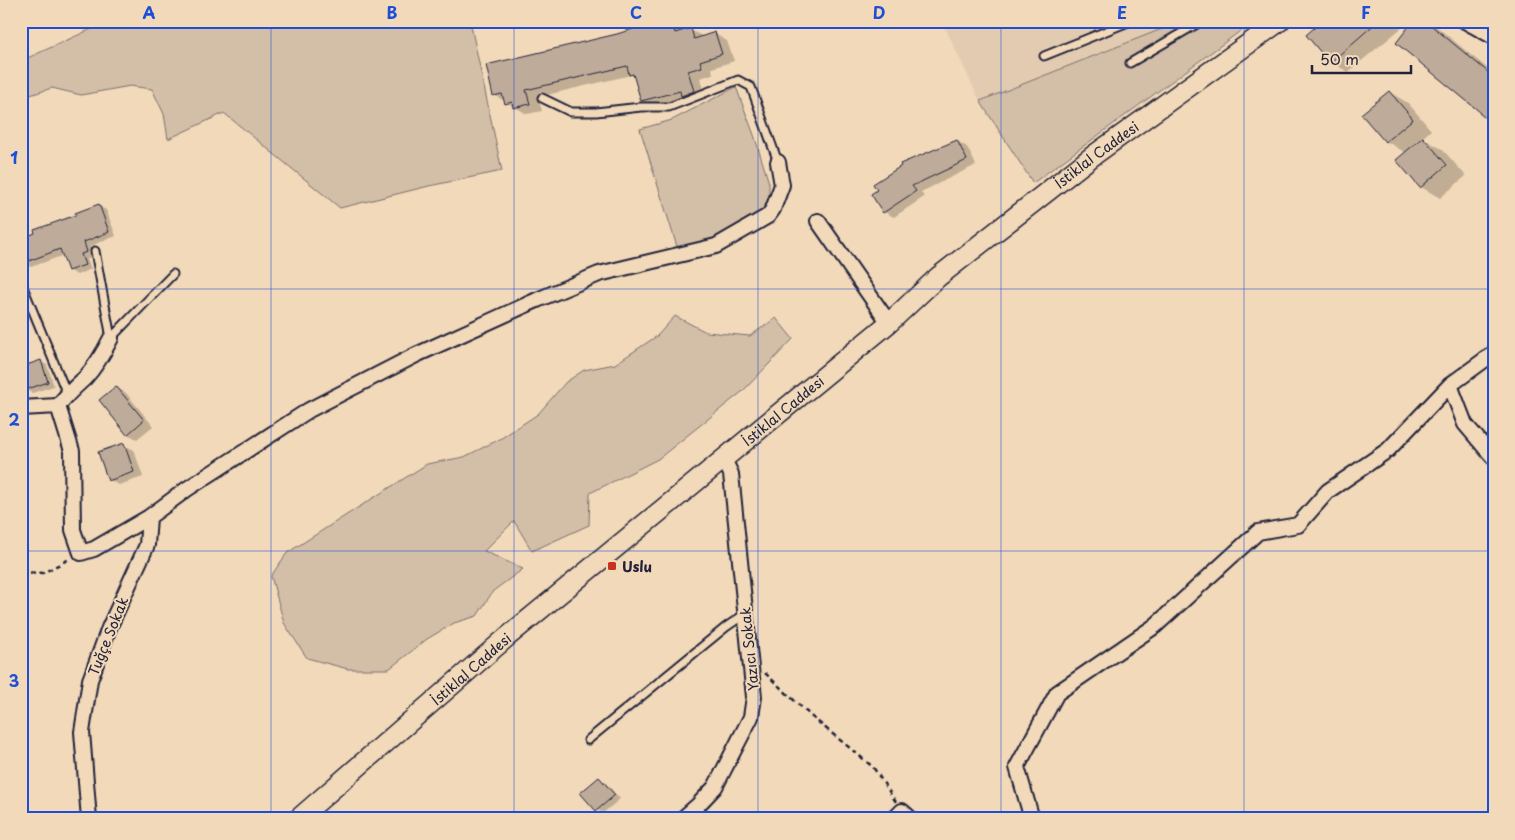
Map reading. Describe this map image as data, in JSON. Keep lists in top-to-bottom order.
{
  "streets": {
    "main road": ["İstiklal Caddesi"],
    "street": ["Tuğçe Sokak", "Yazıcı Sokak"]
  },
  "crossings": [
    ["İstiklal Caddesi", "Yazıcı Sokak"]
  ],
  "places": {
    "transit": ["Uslu"]
  },
  "scale_bar": "50 m",
  "grid": {
    "columns": [
      "A",
      "B",
      "C",
      "D",
      "E",
      "F"
    ],
    "rows": ["1", "2", "3"]
  }
}
